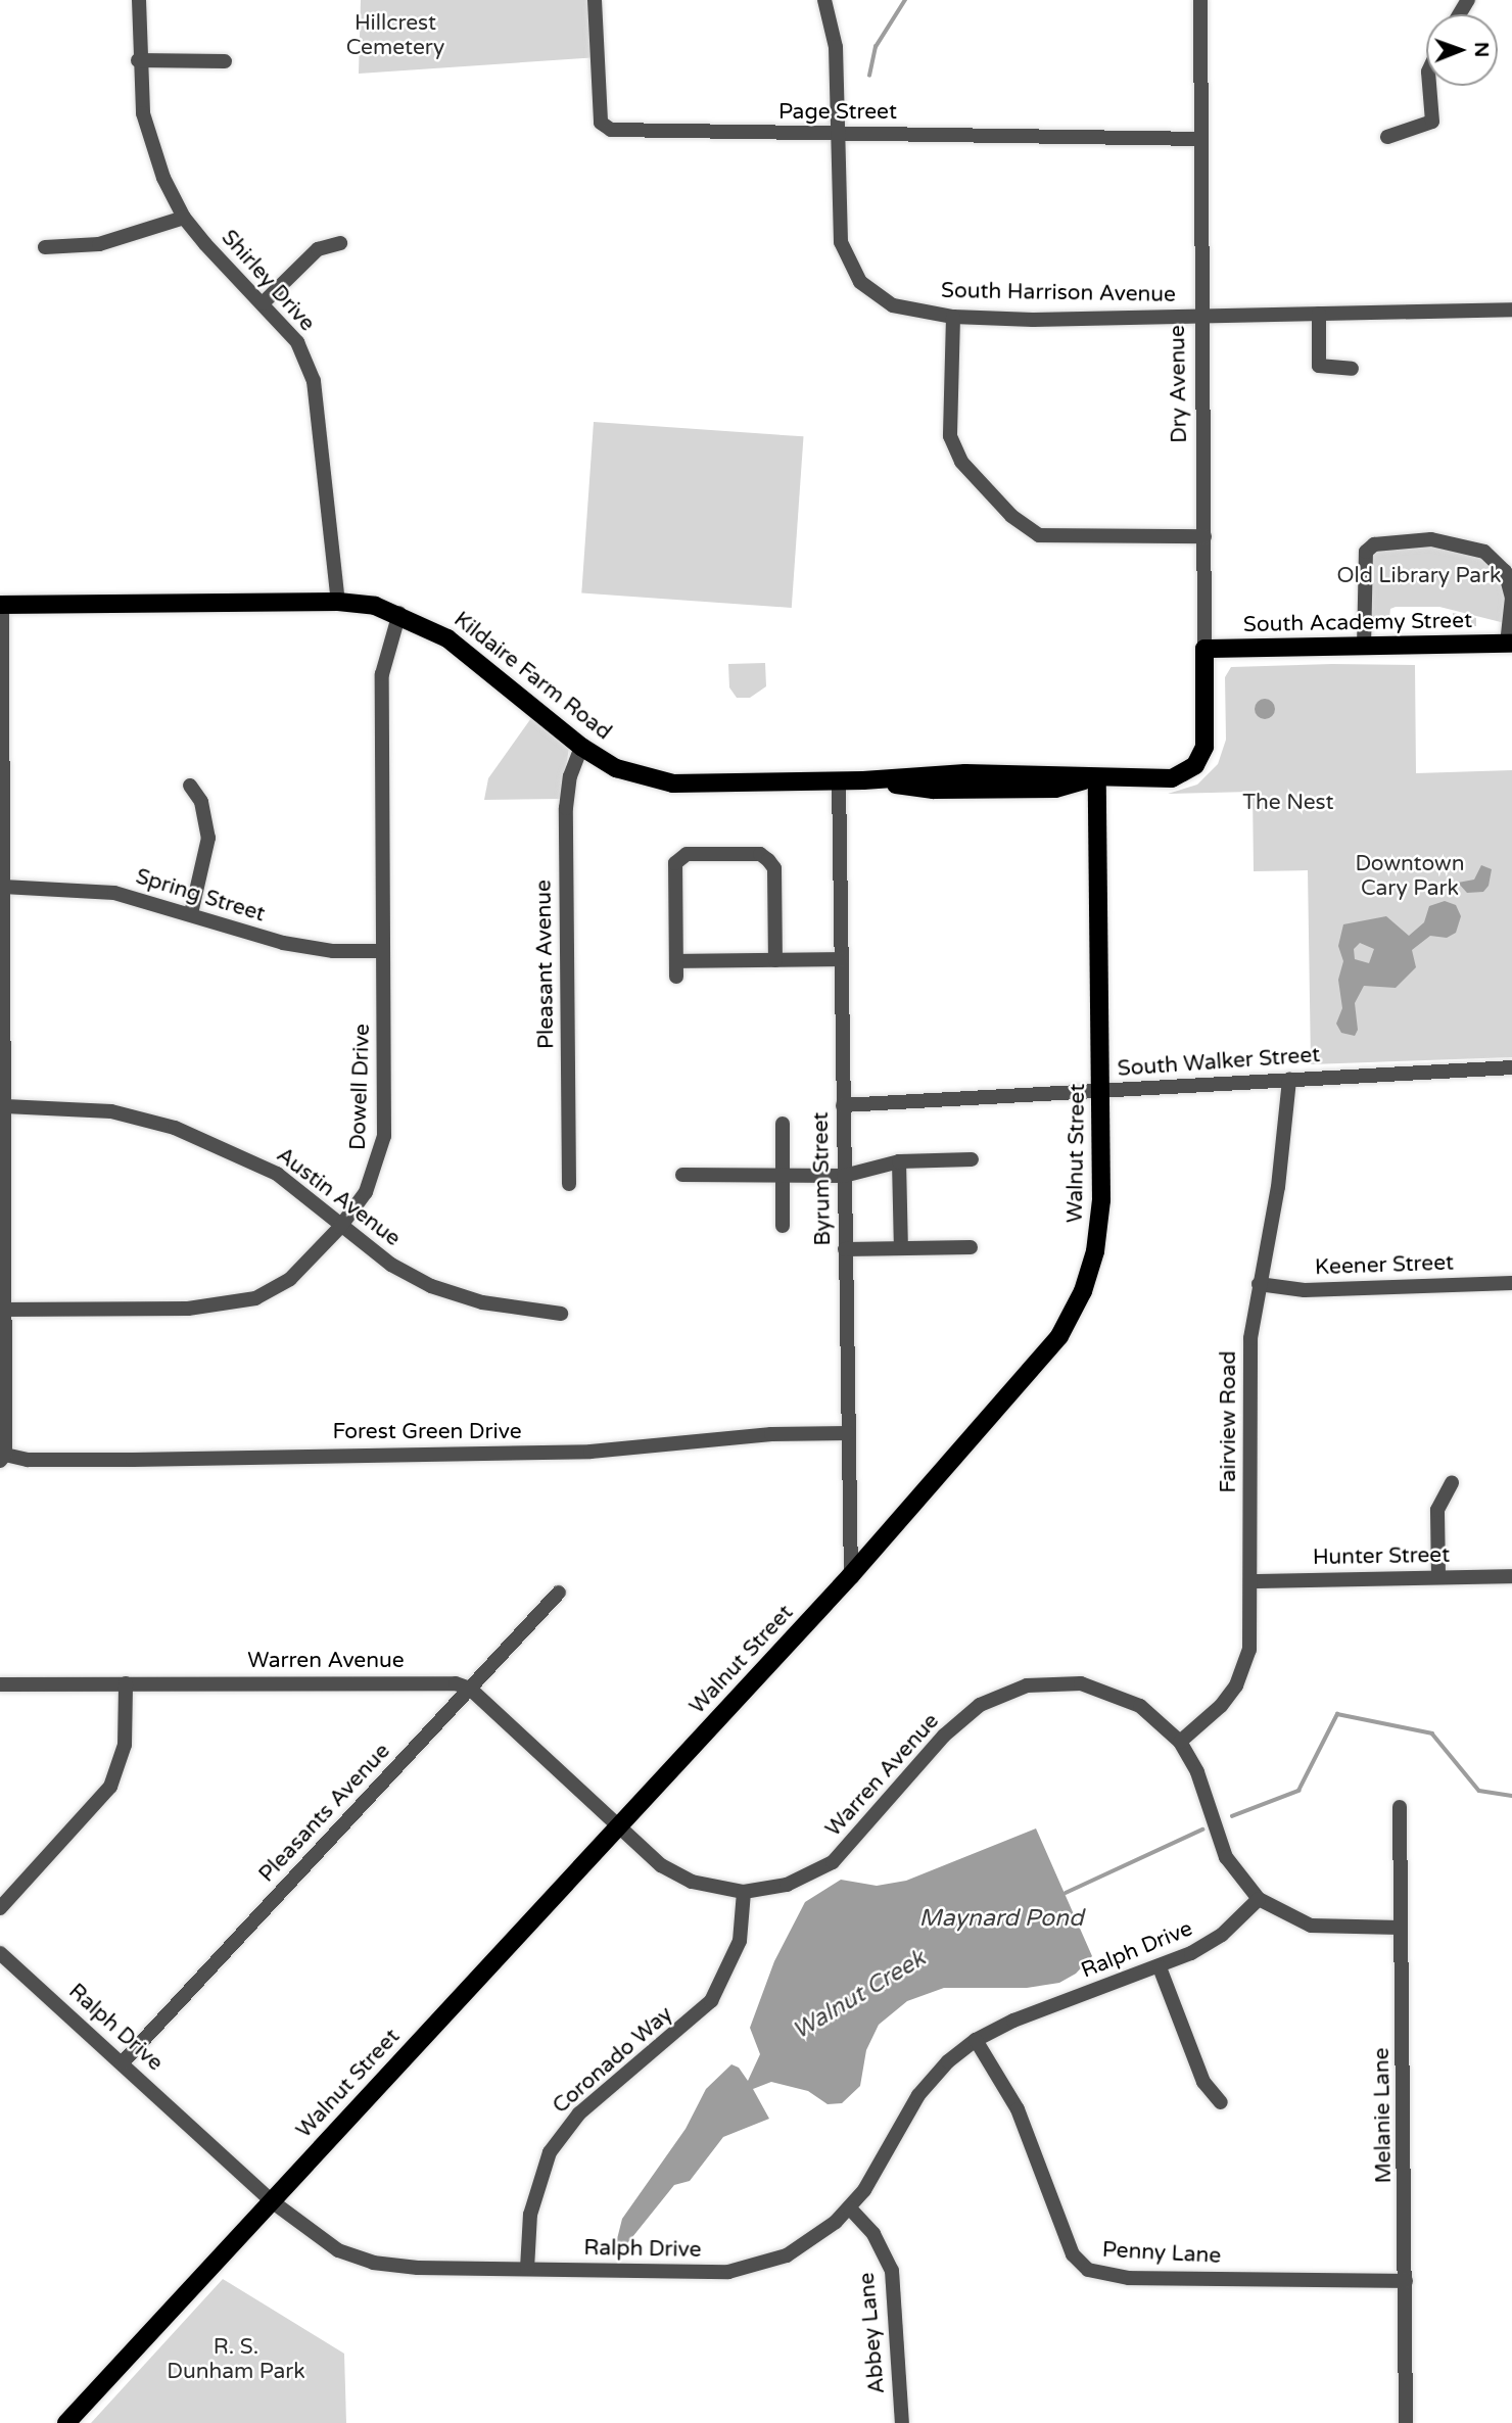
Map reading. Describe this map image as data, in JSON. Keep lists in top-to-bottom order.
{
  "streets": {
    "main road": [
      "Dry Avenue",
      "South Academy Street",
      "Kildaire Farm Road",
      "Walnut Street"
    ],
    "street": [
      "Page Street",
      "Shirley Drive",
      "South Harrison Avenue",
      "Spring Street",
      "Pleasant Avenue",
      "South Walker Street",
      "Dowell Drive",
      "Byrum Street",
      "Austin Avenue",
      "Keener Street",
      "Fairview Road",
      "Forest Green Drive",
      "Hunter Street",
      "Warren Avenue",
      "Pleasants Avenue",
      "Ralph Drive",
      "Coronado Way",
      "Melanie Lane",
      "Penny Lane",
      "Abbey Lane"
    ]
  },
  "crossings": [
    ["Page Street", "South Harrison Avenue"],
    ["Page Street", "Dry Avenue"],
    ["Shirley Drive", "Kildaire Farm Road"],
    ["South Harrison Avenue", "Dry Avenue"],
    ["Dry Avenue", "South Academy Street"],
    ["Dry Avenue", "Kildaire Farm Road"],
    ["Kildaire Farm Road", "Pleasant Avenue"],
    ["Kildaire Farm Road", "Dowell Drive"],
    ["Kildaire Farm Road", "Walnut Street"],
    ["Kildaire Farm Road", "Byrum Street"],
    ["Spring Street", "Dowell Drive"],
    ["South Walker Street", "Walnut Street"],
    ["South Walker Street", "Byrum Street"],
    ["South Walker Street", "Fairview Road"],
    ["Dowell Drive", "Austin Avenue"],
    ["Walnut Street", "Byrum Street"],
    ["Walnut Street", "Warren Avenue"],
    ["Walnut Street", "Ralph Drive"],
    ["Byrum Street", "Forest Green Drive"],
    ["Keener Street", "Fairview Road"],
    ["Fairview Road", "Hunter Street"],
    ["Fairview Road", "Warren Avenue"],
    ["Warren Avenue", "Pleasants Avenue"],
    ["Warren Avenue", "Ralph Drive"],
    ["Warren Avenue", "Coronado Way"],
    ["Warren Avenue", "Melanie Lane"],
    ["Pleasants Avenue", "Ralph Drive"],
    ["Ralph Drive", "Coronado Way"],
    ["Ralph Drive", "Penny Lane"],
    ["Ralph Drive", "Abbey Lane"],
    ["Melanie Lane", "Penny Lane"]
  ],
  "water": ["Maynard Pond", "Walnut Creek"],
  "parks": [
    "Hillcrest Cemetery",
    "Old Library Park",
    "The Nest",
    "Downtown Cary Park",
    "R. S. Dunham Park"
  ],
  "north": "right"
}
